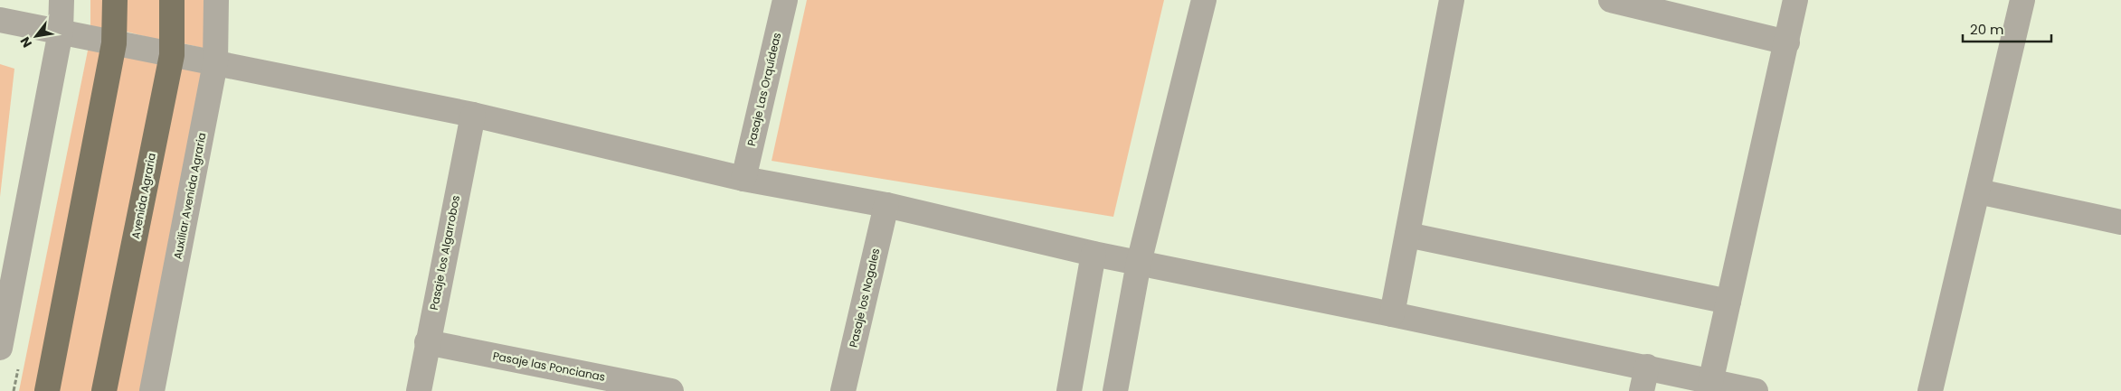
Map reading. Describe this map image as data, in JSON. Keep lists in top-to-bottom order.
{
  "streets": {
    "main road": ["Avenida Agraria"],
    "street": [
      "Pasaje Las Orquídeas",
      "Auxiliar Avenida Agraria",
      "Pasaje los Algarrobos",
      "Pasaje los Nogales",
      "Pasaje las Poncianas"
    ]
  },
  "crossings": [
    ["Pasaje los Algarrobos", "Pasaje las Poncianas"]
  ],
  "scale_bar": "20 m",
  "north": "bottom left"
}
